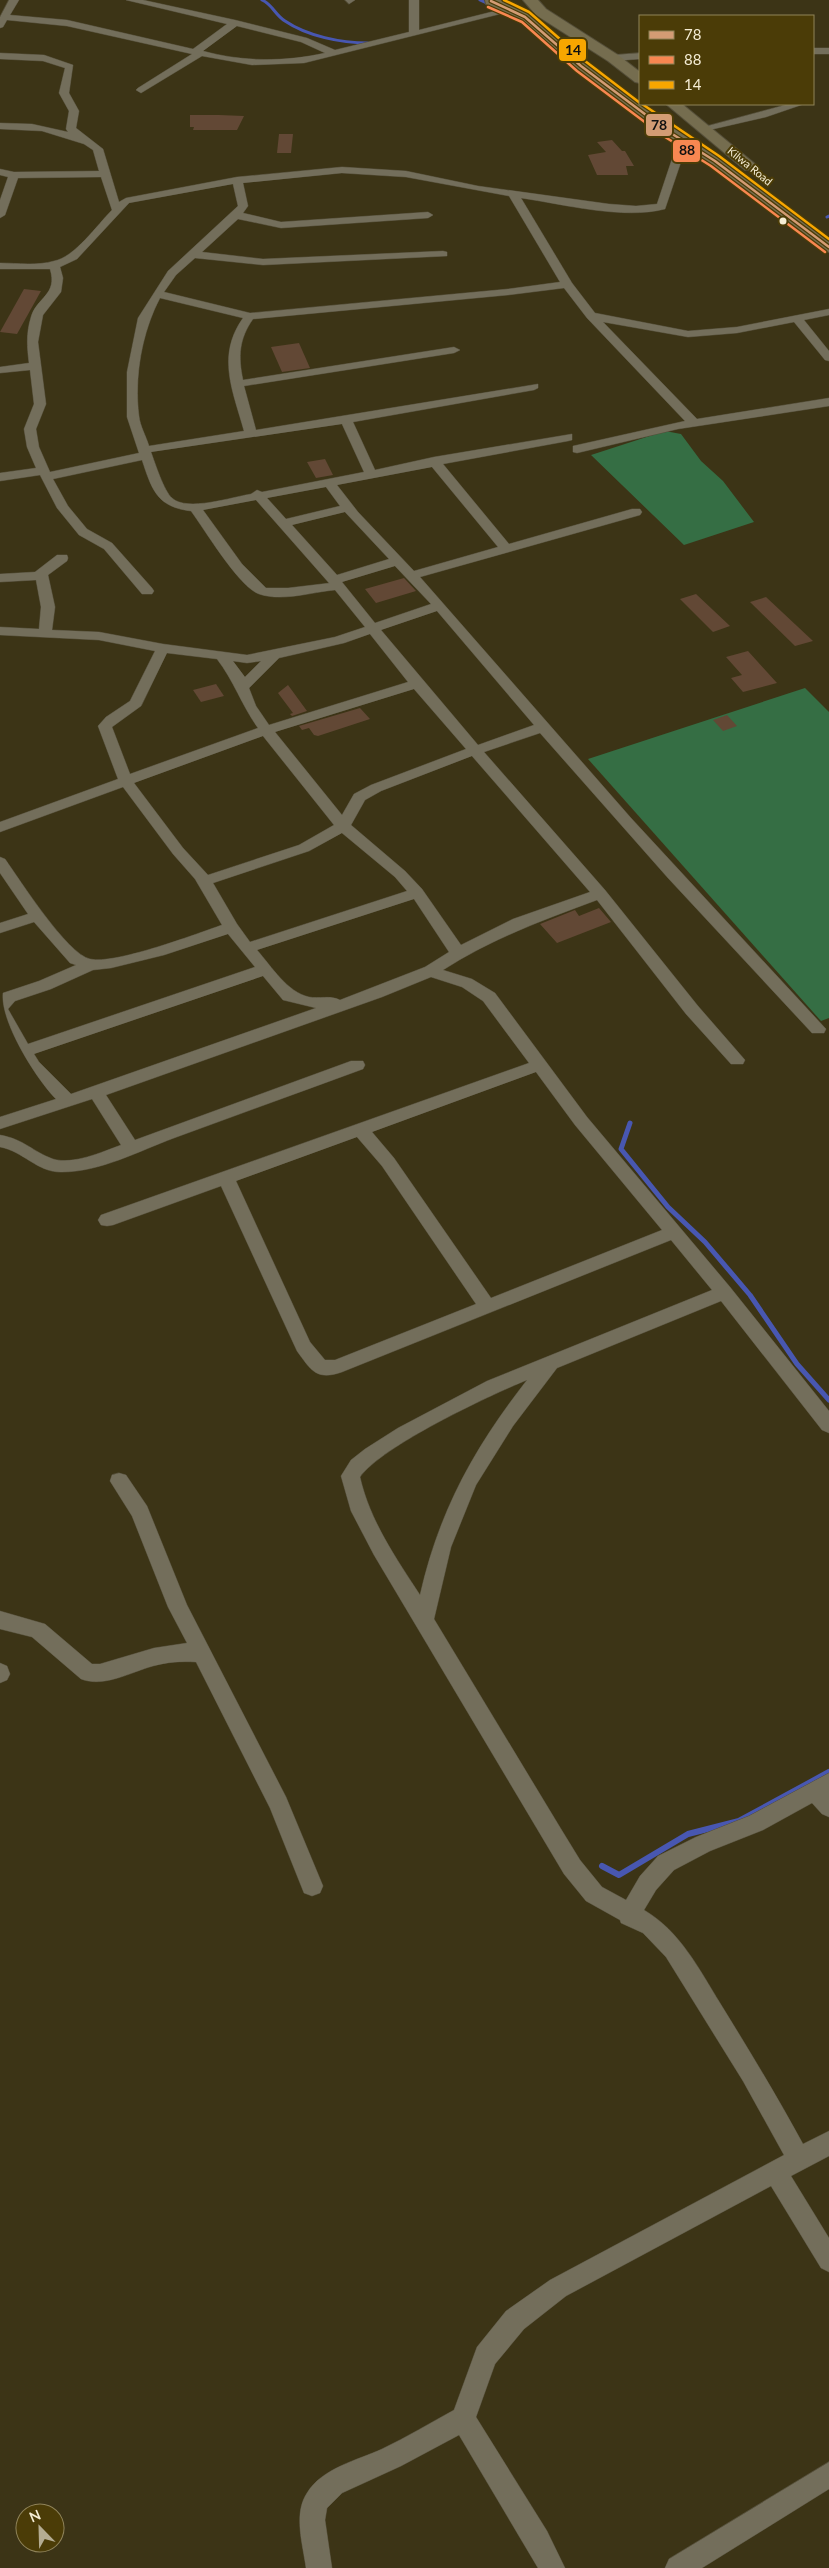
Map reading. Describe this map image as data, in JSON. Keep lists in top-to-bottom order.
{
  "streets": {
    "highway": ["Kilwa Road"]
  },
  "lines": ["transit line 14", "transit line 78", "transit line 88"],
  "legend": ["78", "88", "14"],
  "north": "top left"
}
